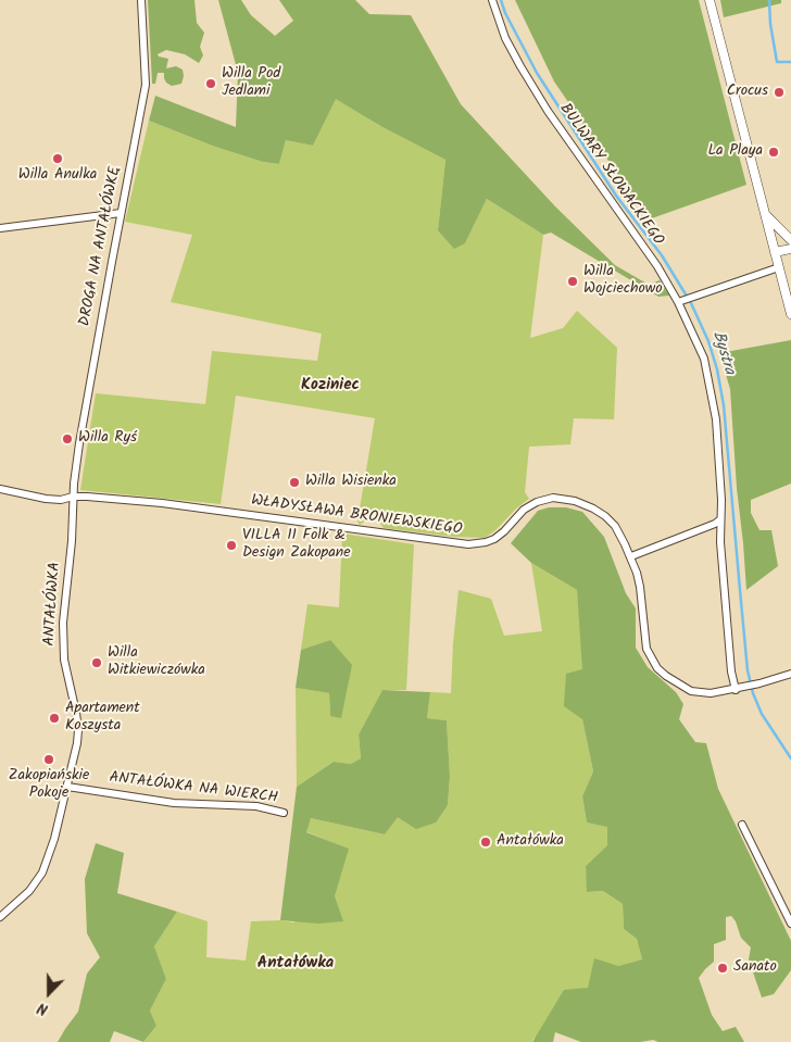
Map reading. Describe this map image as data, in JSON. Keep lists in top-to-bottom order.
{
  "streets": {
    "street": [
      "BULWARY SŁOWACKIEGO",
      "DROGA NA ANTAŁÓWKĘ",
      "WŁADYSŁAWA BRONIEWSKIEGO",
      "ANTAŁÓWKA",
      "ANTAŁÓWKA NA WIERCH"
    ]
  },
  "crossings": [
    ["BULWARY SŁOWACKIEGO", "WŁADYSŁAWA BRONIEWSKIEGO"],
    ["DROGA NA ANTAŁÓWKĘ", "WŁADYSŁAWA BRONIEWSKIEGO"],
    ["DROGA NA ANTAŁÓWKĘ", "ANTAŁÓWKA"],
    ["WŁADYSŁAWA BRONIEWSKIEGO", "ANTAŁÓWKA"],
    ["ANTAŁÓWKA", "ANTAŁÓWKA NA WIERCH"]
  ],
  "districts": ["Koziniec", "Antałówka"],
  "water": ["Bystra"],
  "places": [
    "Willa Pod Jedlami",
    "Crocus",
    "La Playa",
    "Willa Anulka",
    "Willa Wojciechowo",
    "Willa Ryś",
    "Willa Wisienka",
    "VILLA 11 Folk & Design Zakopane",
    "Willa Witkiewiczówka",
    "Apartament Koszysta",
    "Zakopiańskie Pokoje",
    "Antałówka",
    "Sanato"
  ],
  "north": "bottom"
}
